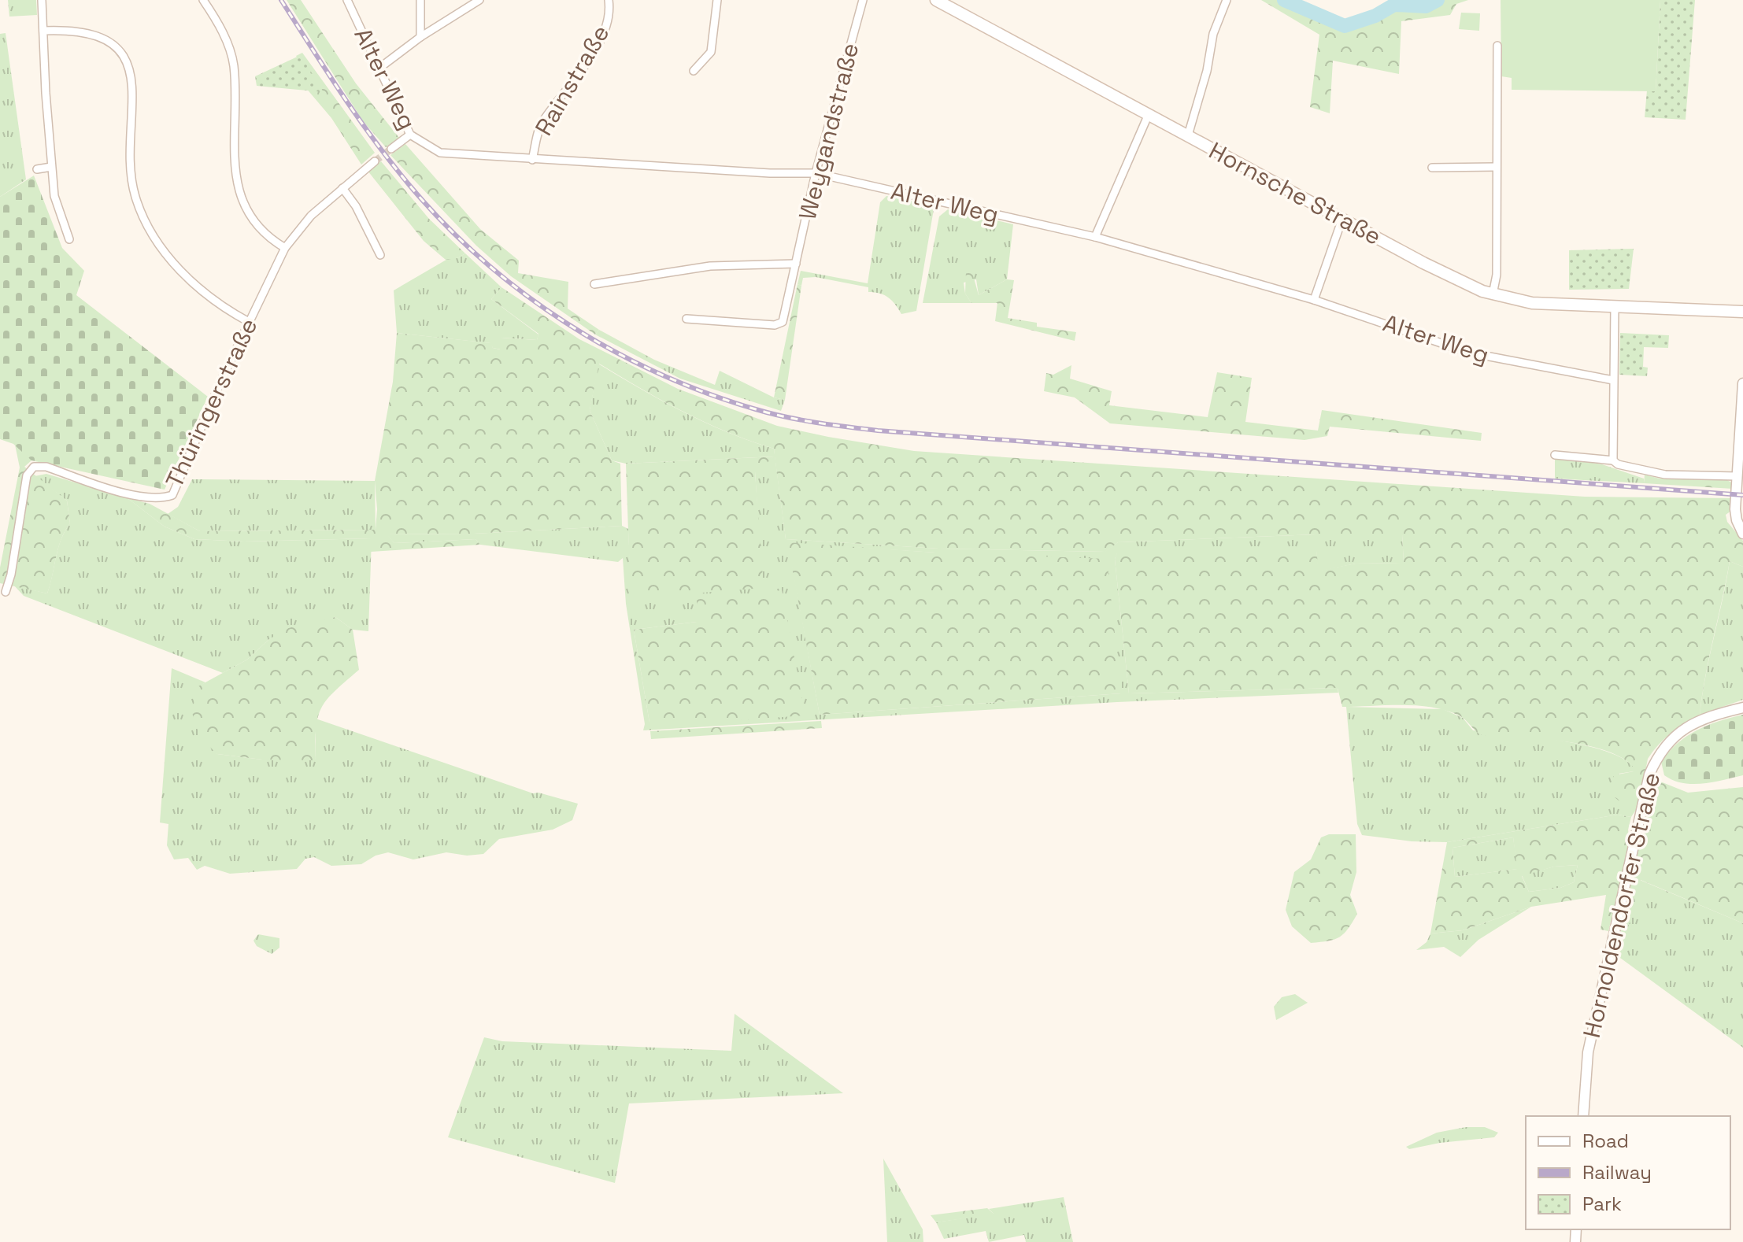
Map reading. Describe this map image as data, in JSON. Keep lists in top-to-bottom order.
{
  "streets": {
    "main road": ["Hornsche Straße"],
    "street": [
      "Alter Weg",
      "Rainstraße",
      "Weygandstraße",
      "Thüringerstraße",
      "Hornoldendorfer Straße"
    ]
  },
  "crossings": [
    ["Alter Weg", "Rainstraße"],
    ["Alter Weg", "Weygandstraße"]
  ],
  "legend": ["Road", "Railway", "Park"]
}
